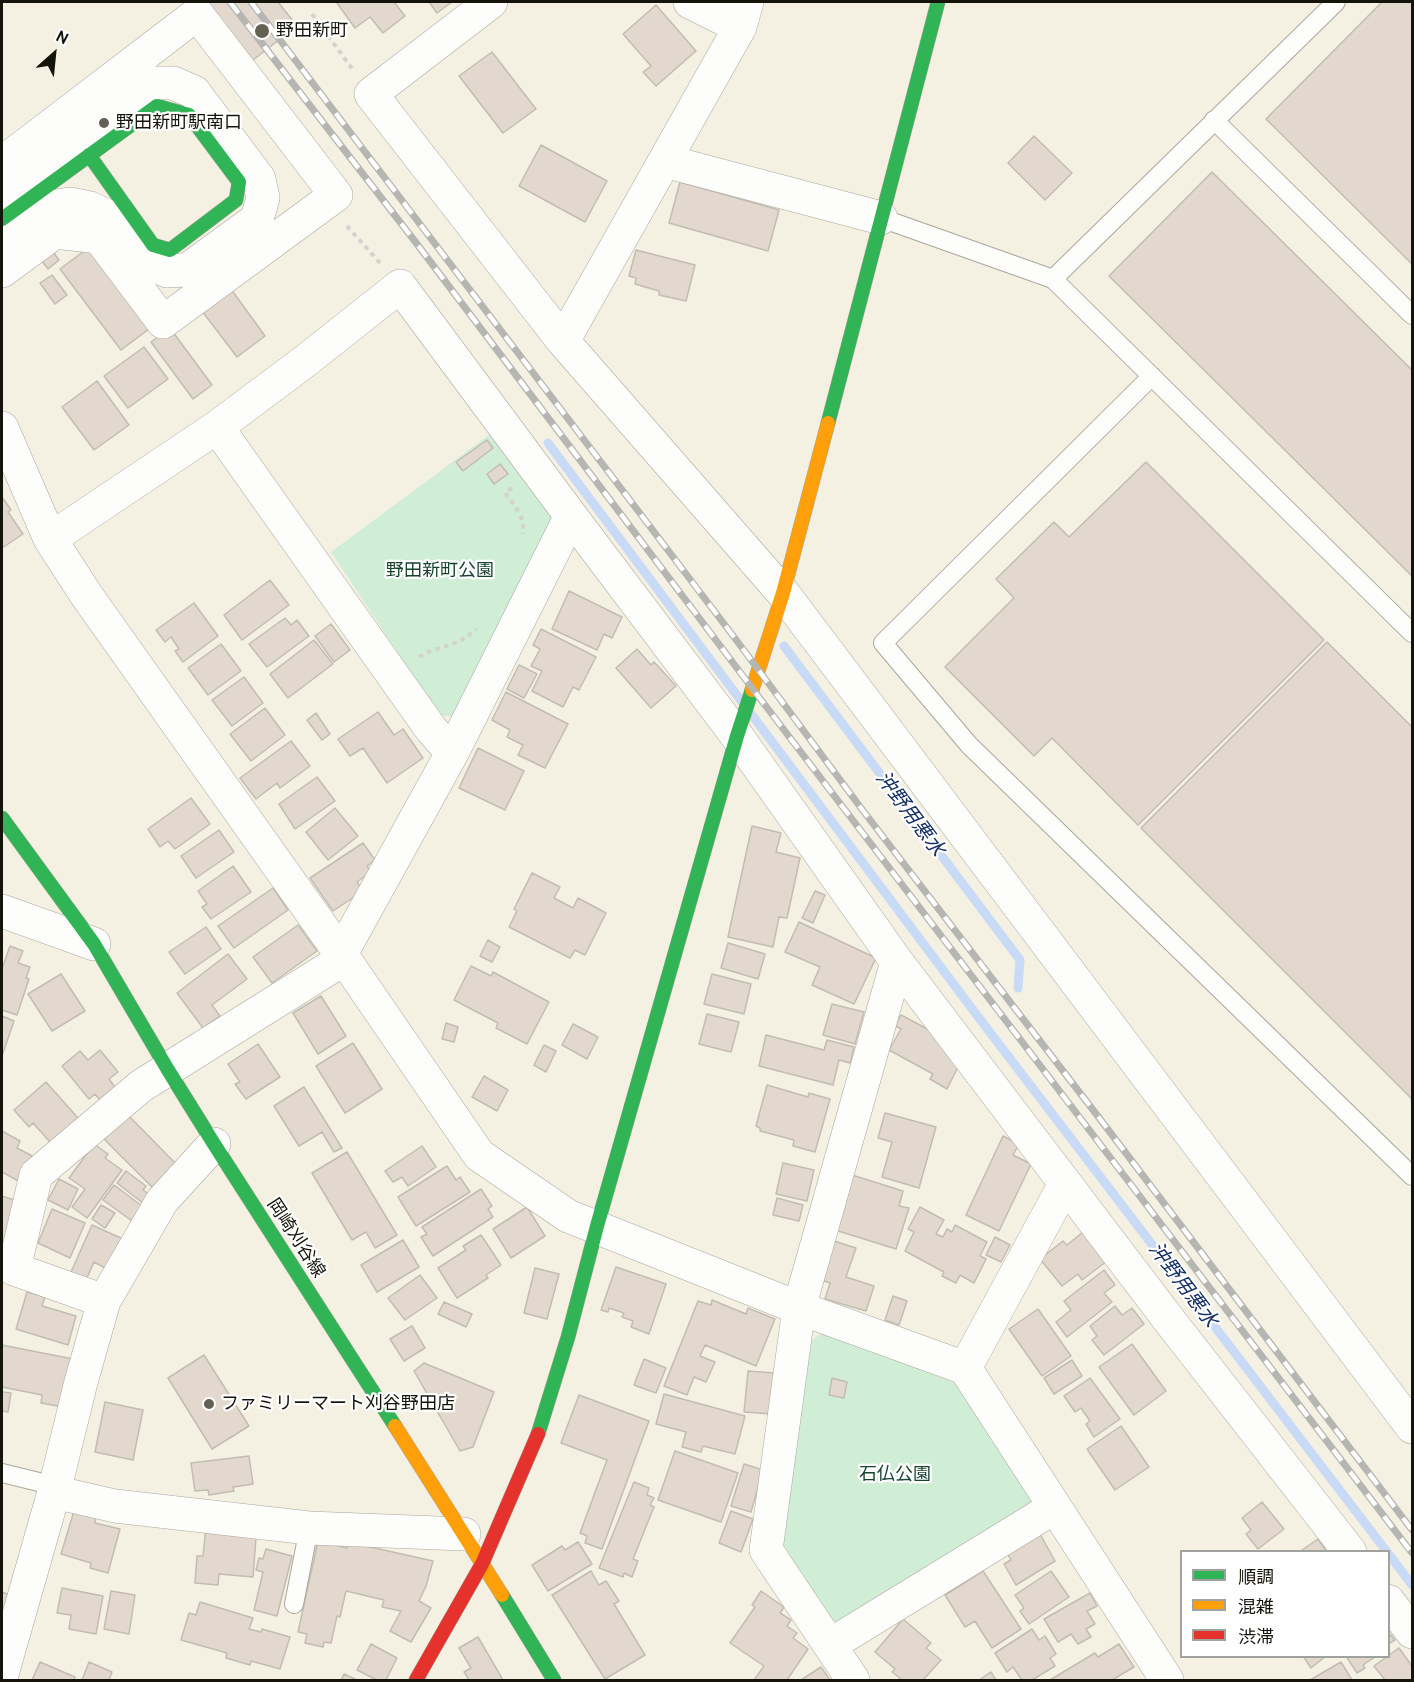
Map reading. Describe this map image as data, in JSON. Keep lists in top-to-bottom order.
{
  "streets": {
    "street": ["岡崎刈谷線"]
  },
  "water": ["沖野用悪水"],
  "parks": ["野田新町公園", "石仏公園"],
  "places": ["野田新町", "野田新町駅南口", "ファミリーマート刈谷野田店"],
  "legend": ["順調", "混雑", "渋滞"],
  "north": "top right"
}
